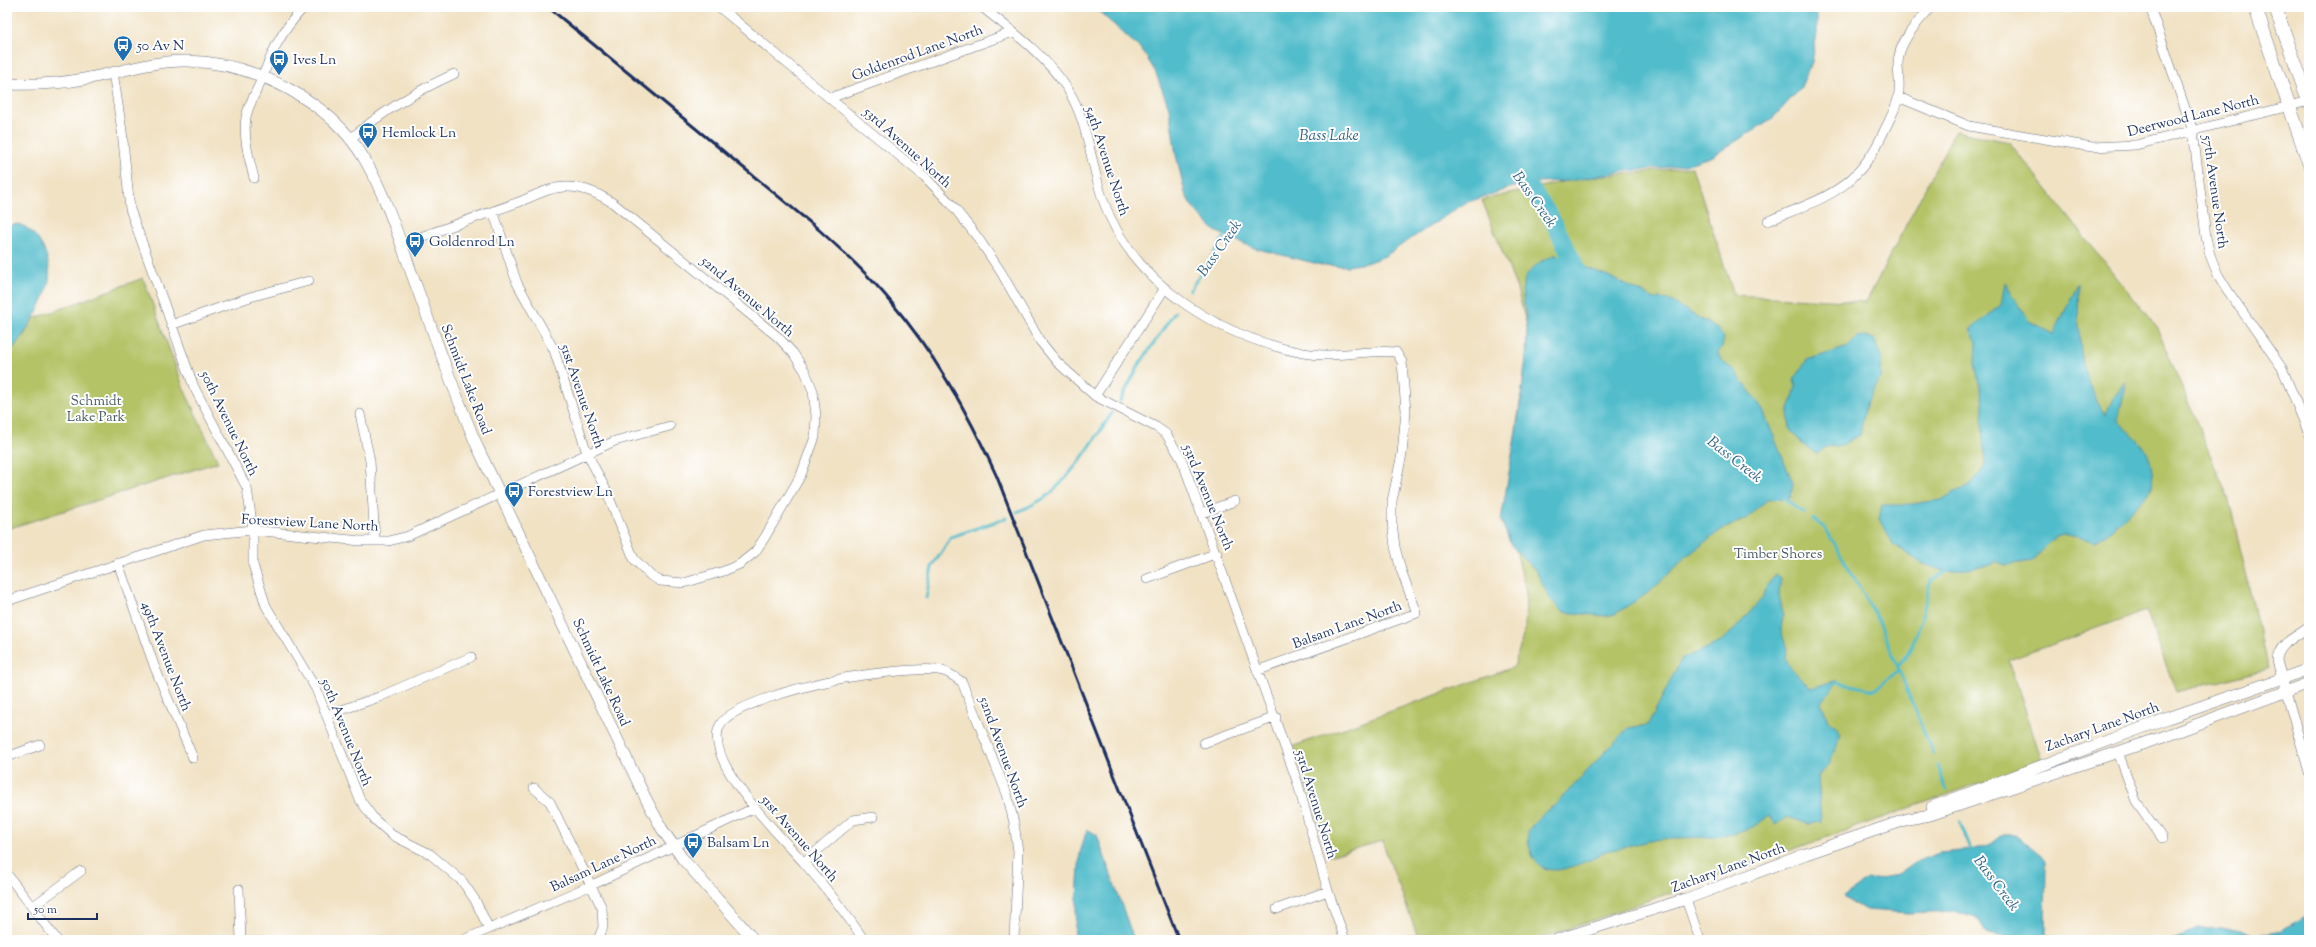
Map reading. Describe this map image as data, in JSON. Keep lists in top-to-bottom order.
{
  "streets": {
    "street": [
      "Goldenrod Lane North",
      "Deerwood Lane North",
      "53rd Avenue North",
      "54th Avenue North",
      "57th Avenue North",
      "52nd Avenue North",
      "Schmidt Lake Road",
      "51st Avenue North",
      "50th Avenue North",
      "Forestview Lane North",
      "Balsam Lane North",
      "49th Avenue North",
      "Zachary Lane North"
    ]
  },
  "crossings": [
    ["Goldenrod Lane North", "53rd Avenue North"],
    ["Goldenrod Lane North", "54th Avenue North"],
    ["Deerwood Lane North", "57th Avenue North"],
    ["53rd Avenue North", "Balsam Lane North"],
    ["54th Avenue North", "Balsam Lane North"],
    ["52nd Avenue North", "51st Avenue North"],
    ["Schmidt Lake Road", "50th Avenue North"],
    ["Schmidt Lake Road", "Forestview Lane North"],
    ["Schmidt Lake Road", "Balsam Lane North"],
    ["51st Avenue North", "Forestview Lane North"],
    ["51st Avenue North", "Balsam Lane North"],
    ["50th Avenue North", "Forestview Lane North"],
    ["50th Avenue North", "Balsam Lane North"],
    ["Forestview Lane North", "49th Avenue North"]
  ],
  "water": ["Bass Lake", "Bass Creek"],
  "parks": ["Schmidt Lake Park", "Timber Shores"],
  "places": {
    "bus stop": [
      "50 Av N",
      "Ives Ln",
      "Hemlock Ln",
      "Goldenrod Ln",
      "Forestview Ln",
      "Balsam Ln"
    ]
  },
  "scale_bar": "50 m"
}
